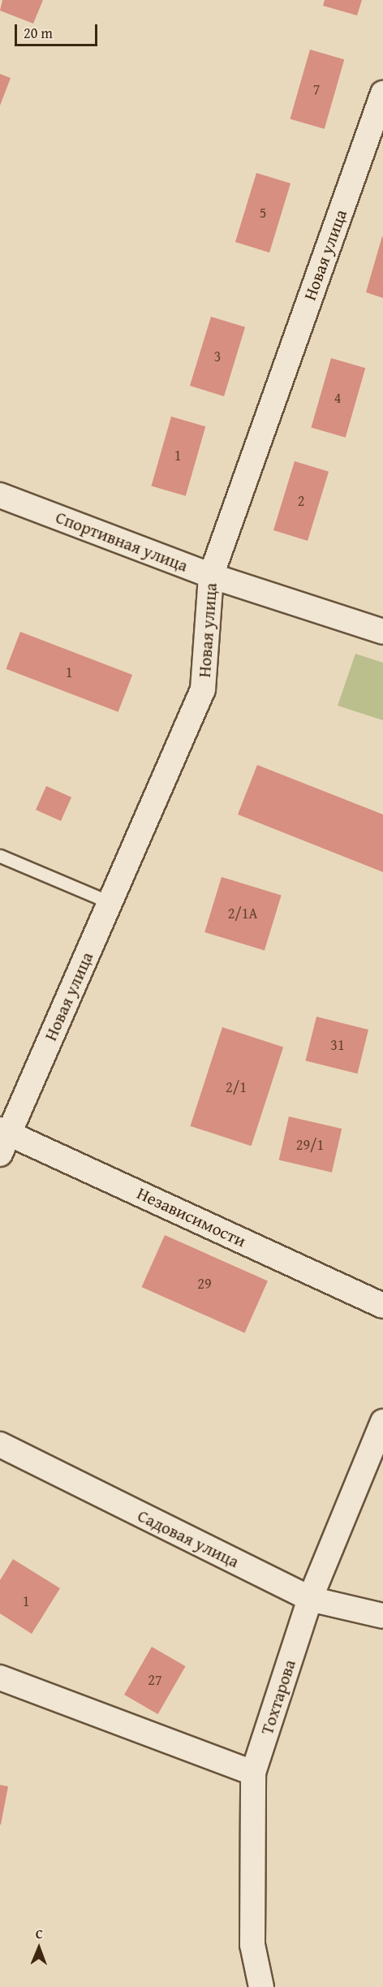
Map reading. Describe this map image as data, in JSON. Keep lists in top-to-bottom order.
{
  "streets": {
    "street": [
      "Новая улица",
      "Спортивная улица",
      "Независимости",
      "Садовая улица",
      "Тохтарова"
    ]
  },
  "crossings": [
    ["Новая улица", "Спортивная улица"],
    ["Новая улица", "Независимости"],
    ["Садовая улица", "Тохтарова"]
  ],
  "house_numbers": [
    "7",
    "5",
    "3",
    "4",
    "1",
    "2",
    "1",
    "2/1А",
    "31",
    "2/1",
    "29/1",
    "29",
    "1",
    "27"
  ],
  "scale_bar": "20 m",
  "north": "top"
}
